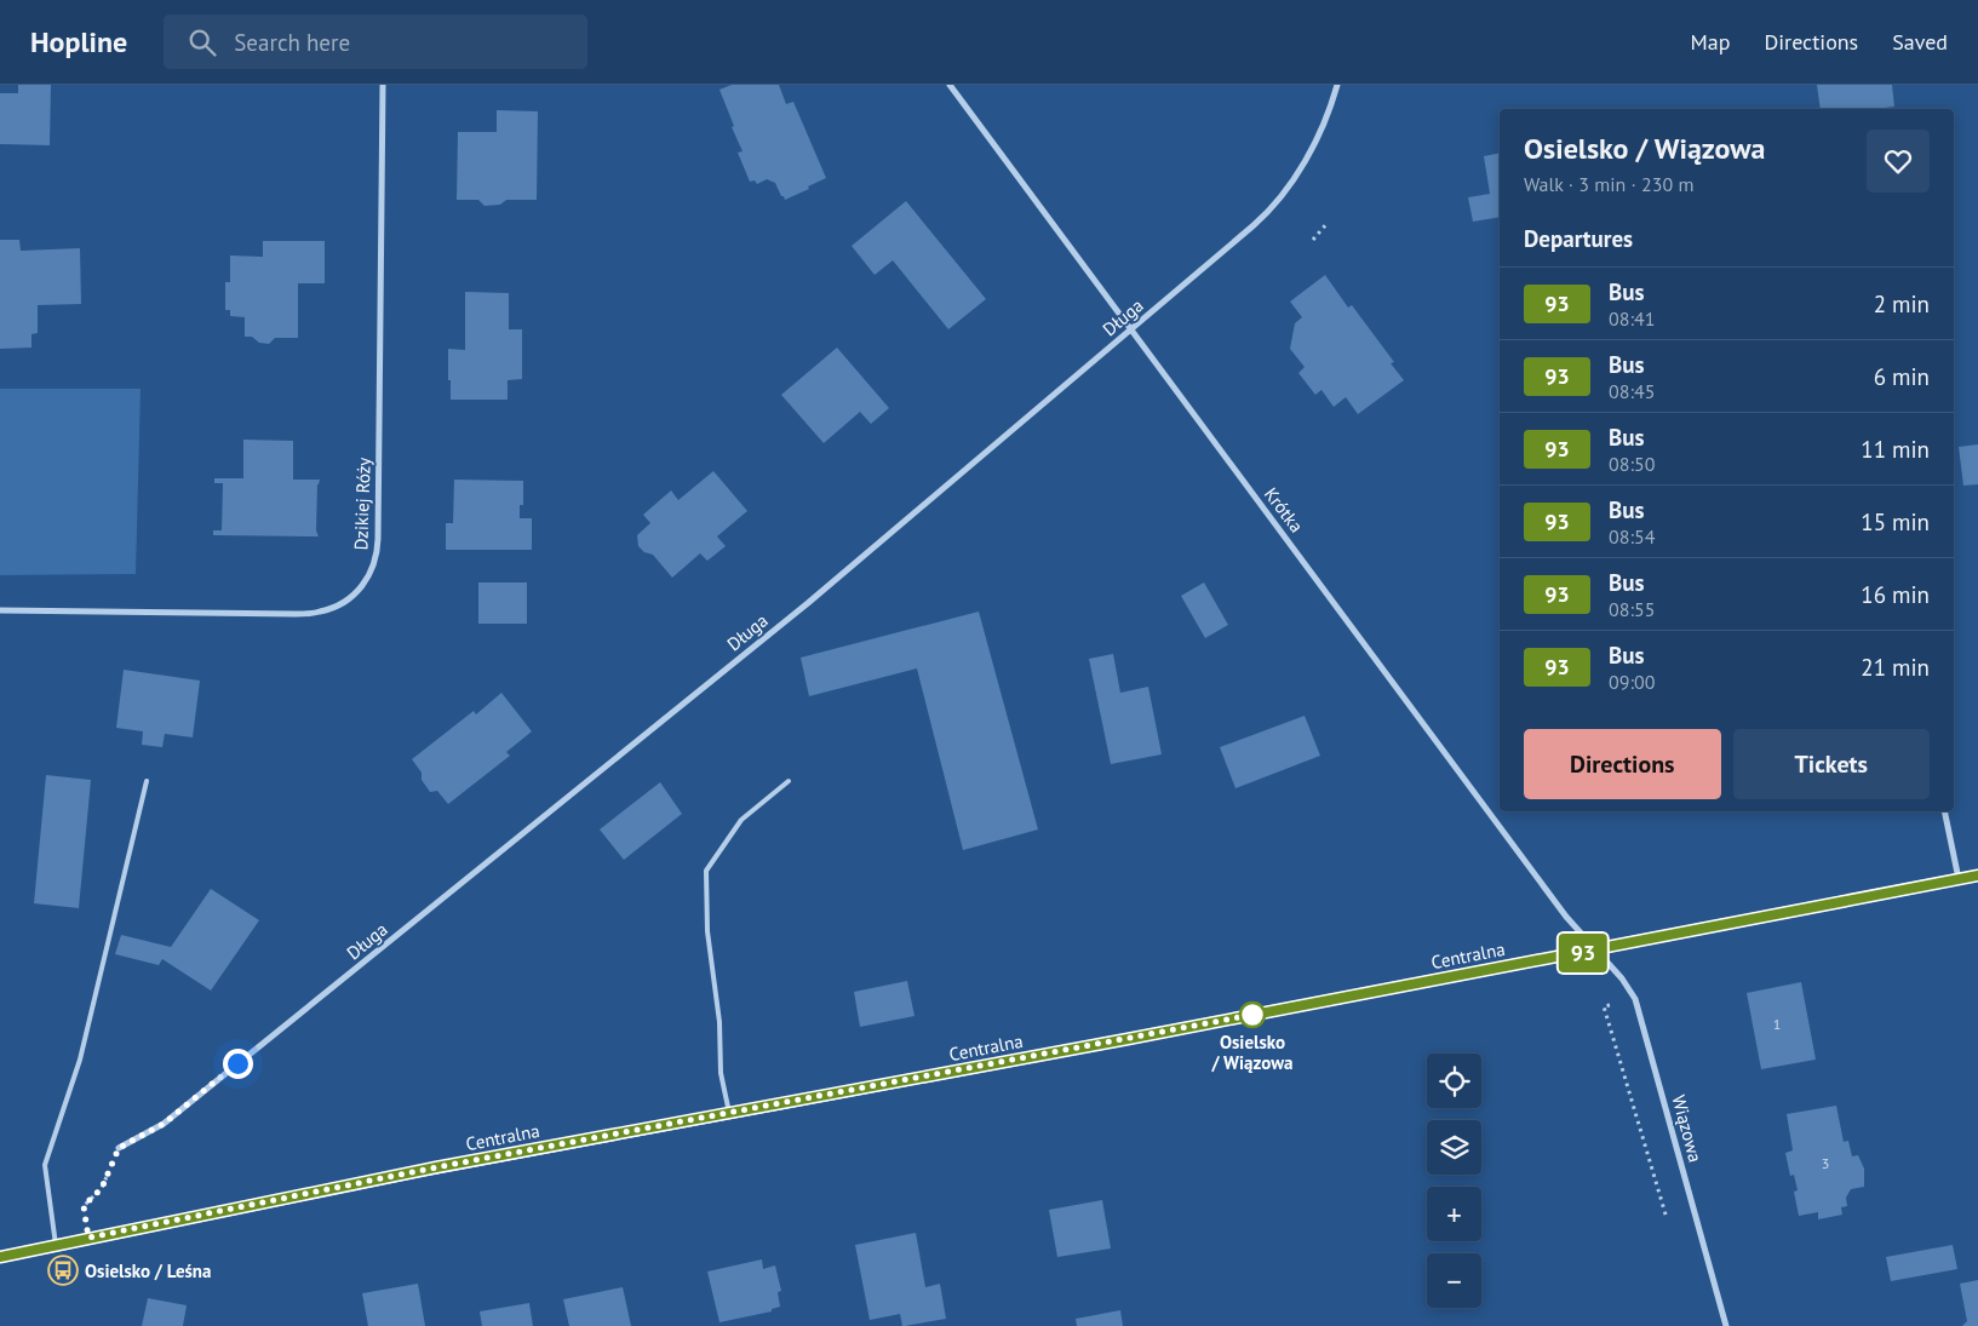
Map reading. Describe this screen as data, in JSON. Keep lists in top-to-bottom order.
{
  "streets": {
    "street": [
      "Długa",
      "Dzikiej Róży",
      "Krótka",
      "Centralna",
      "Wiązowa"
    ]
  },
  "crossings": [
    ["Długa", "Krótka"],
    ["Krótka", "Centralna"],
    ["Krótka", "Wiązowa"],
    ["Centralna", "Wiązowa"]
  ],
  "places": {
    "other": ["Osielsko / Wiązowa"],
    "bus stop": ["Osielsko / Leśna"]
  },
  "lines": ["bus line 93"],
  "house_numbers": ["1", "3"],
  "page": {
    "header": "Hopline",
    "search": "Search here",
    "nav": ["Map", "Directions", "Saved"],
    "on_map": "93",
    "heading": [
      ["Osielsko / Wiązowa", "Walk · 3 min · 230 m"],
      "Departures"
    ],
    "list": [
      {
        "mark": "93",
        "name": "Bus",
        "note": "08:41",
        "value": "2 min"
      },
      {
        "mark": "93",
        "name": "Bus",
        "note": "08:45",
        "value": "6 min"
      },
      {
        "mark": "93",
        "name": "Bus",
        "note": "08:50",
        "value": "11 min"
      },
      {
        "mark": "93",
        "name": "Bus",
        "note": "08:54",
        "value": "15 min"
      },
      {
        "mark": "93",
        "name": "Bus",
        "note": "08:55",
        "value": "16 min"
      },
      {
        "mark": "93",
        "name": "Bus",
        "note": "09:00",
        "value": "21 min"
      }
    ],
    "buttons": ["Directions", "Tickets"],
    "map_buttons": ["+", "−"]
  }
}
